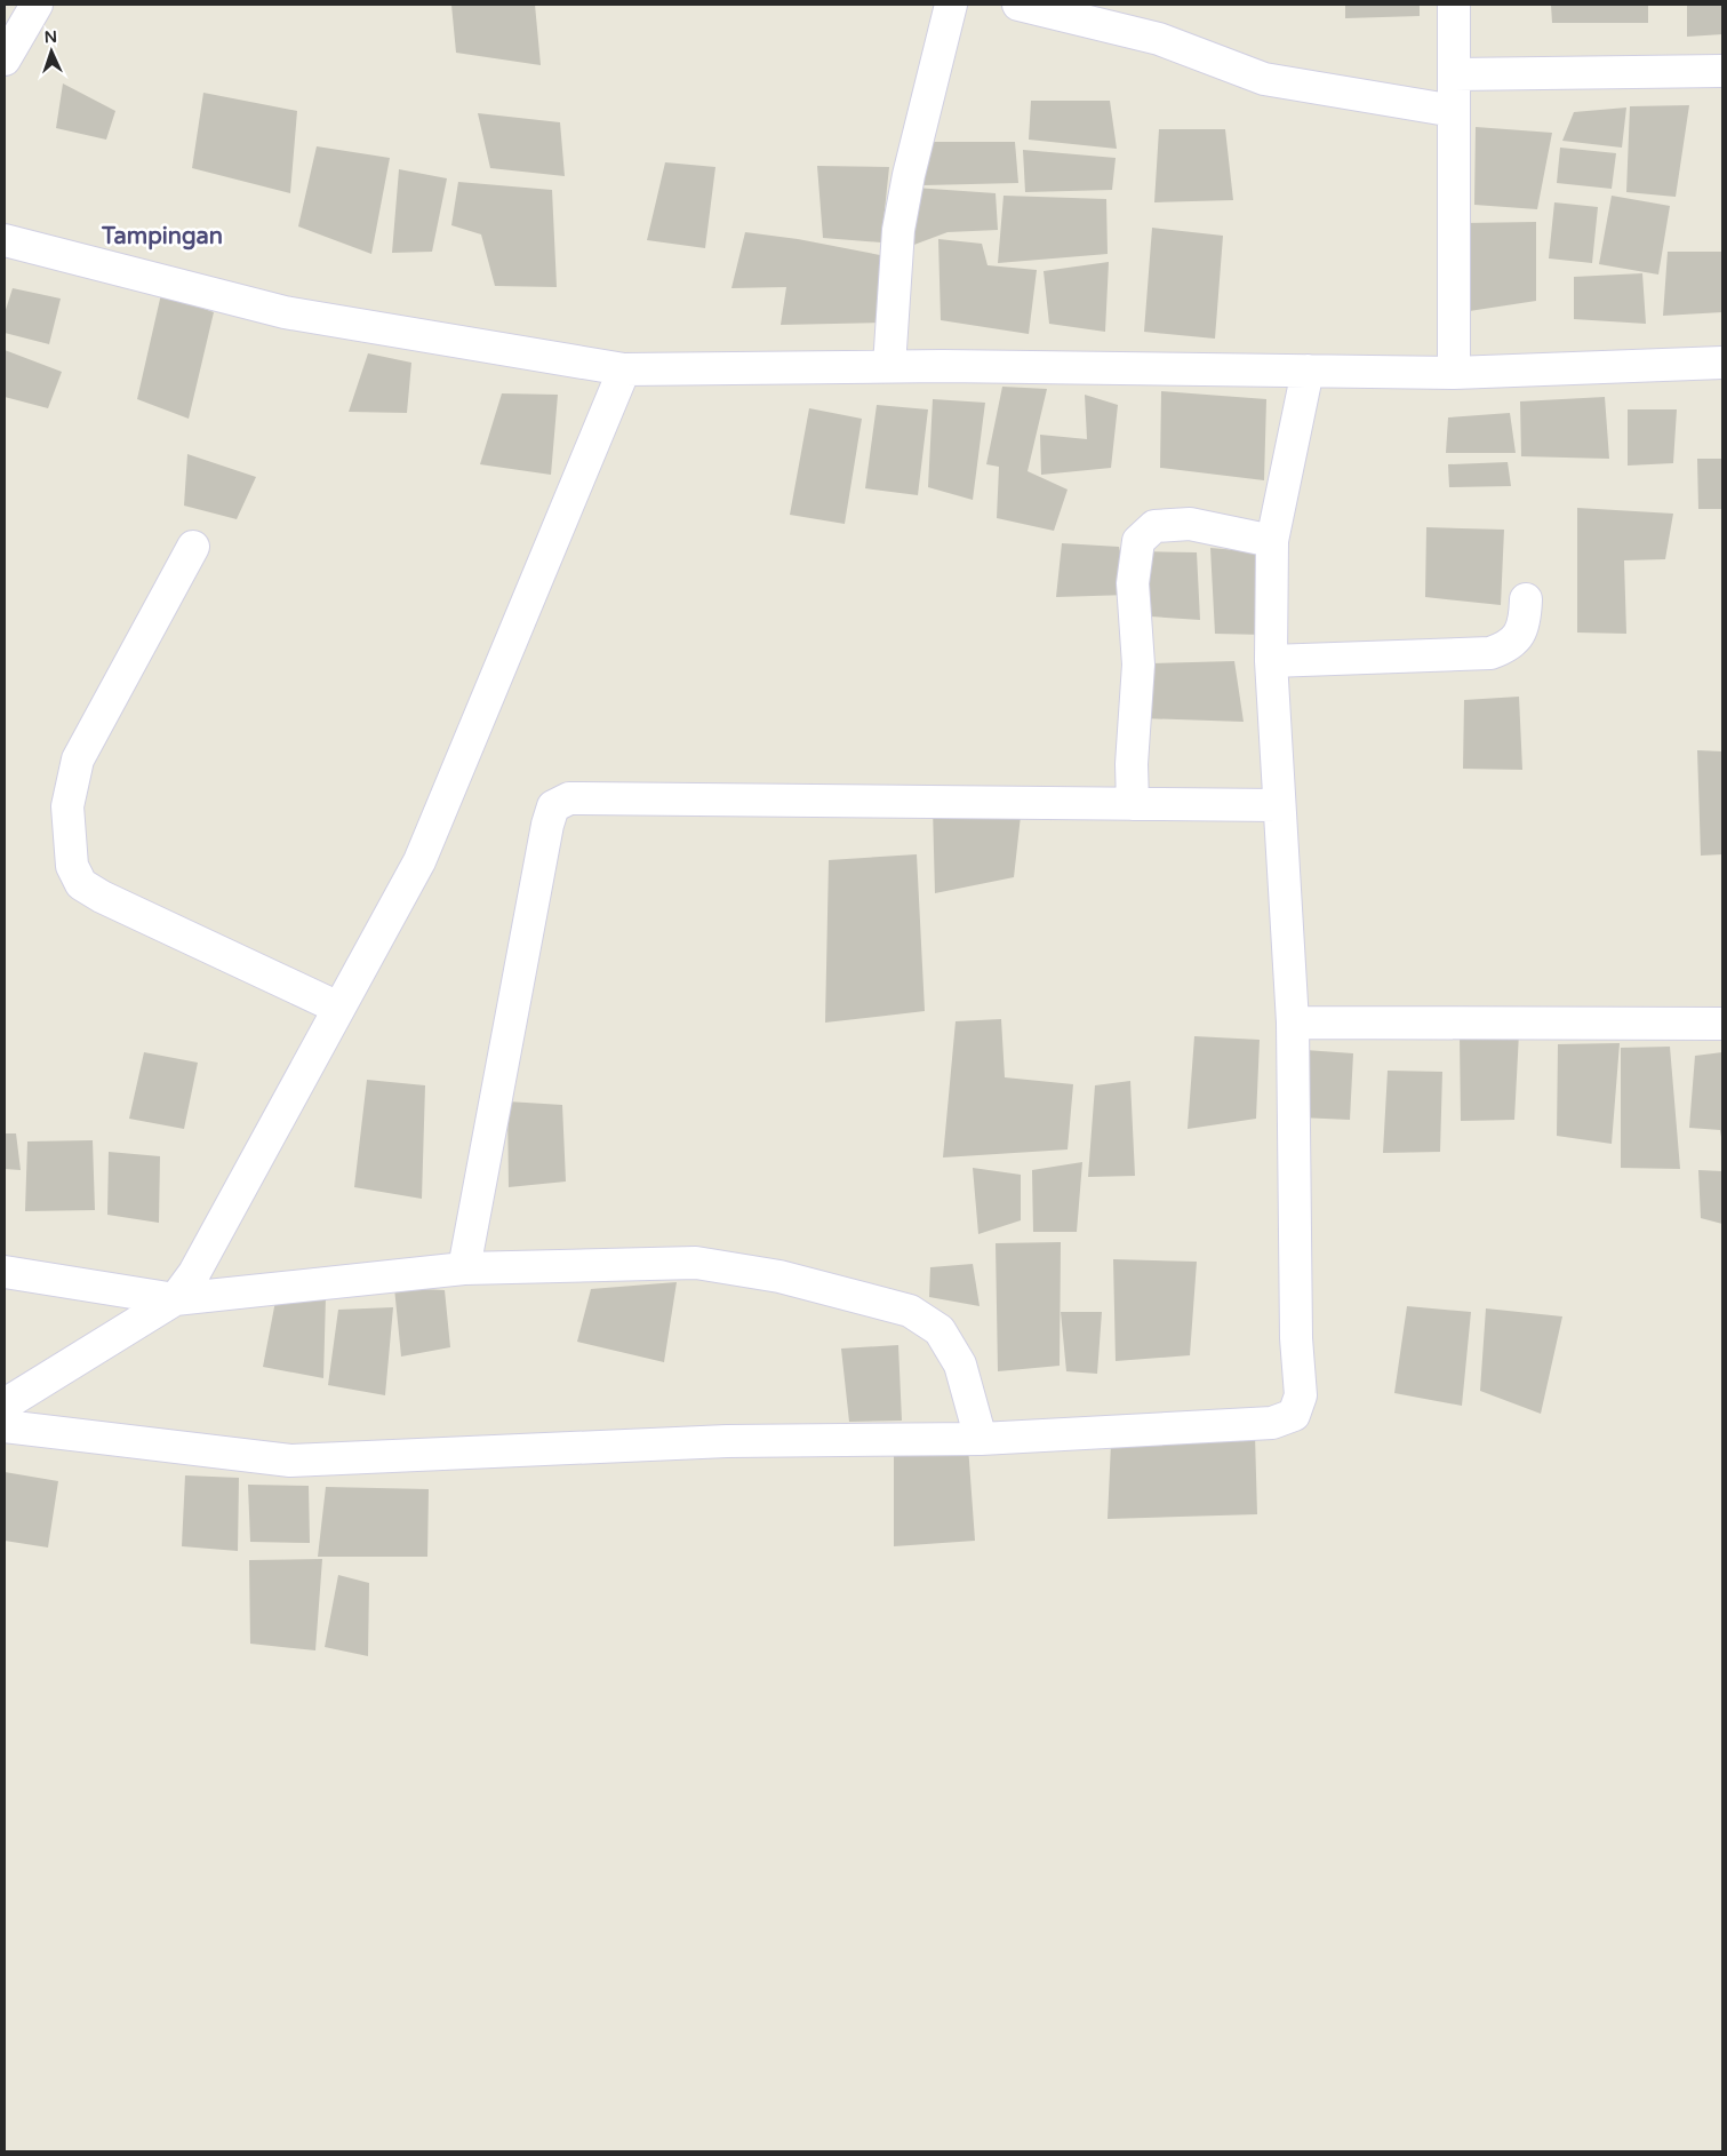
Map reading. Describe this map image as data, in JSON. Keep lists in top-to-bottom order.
{
  "districts": ["Tampingan"],
  "north": "top"
}
